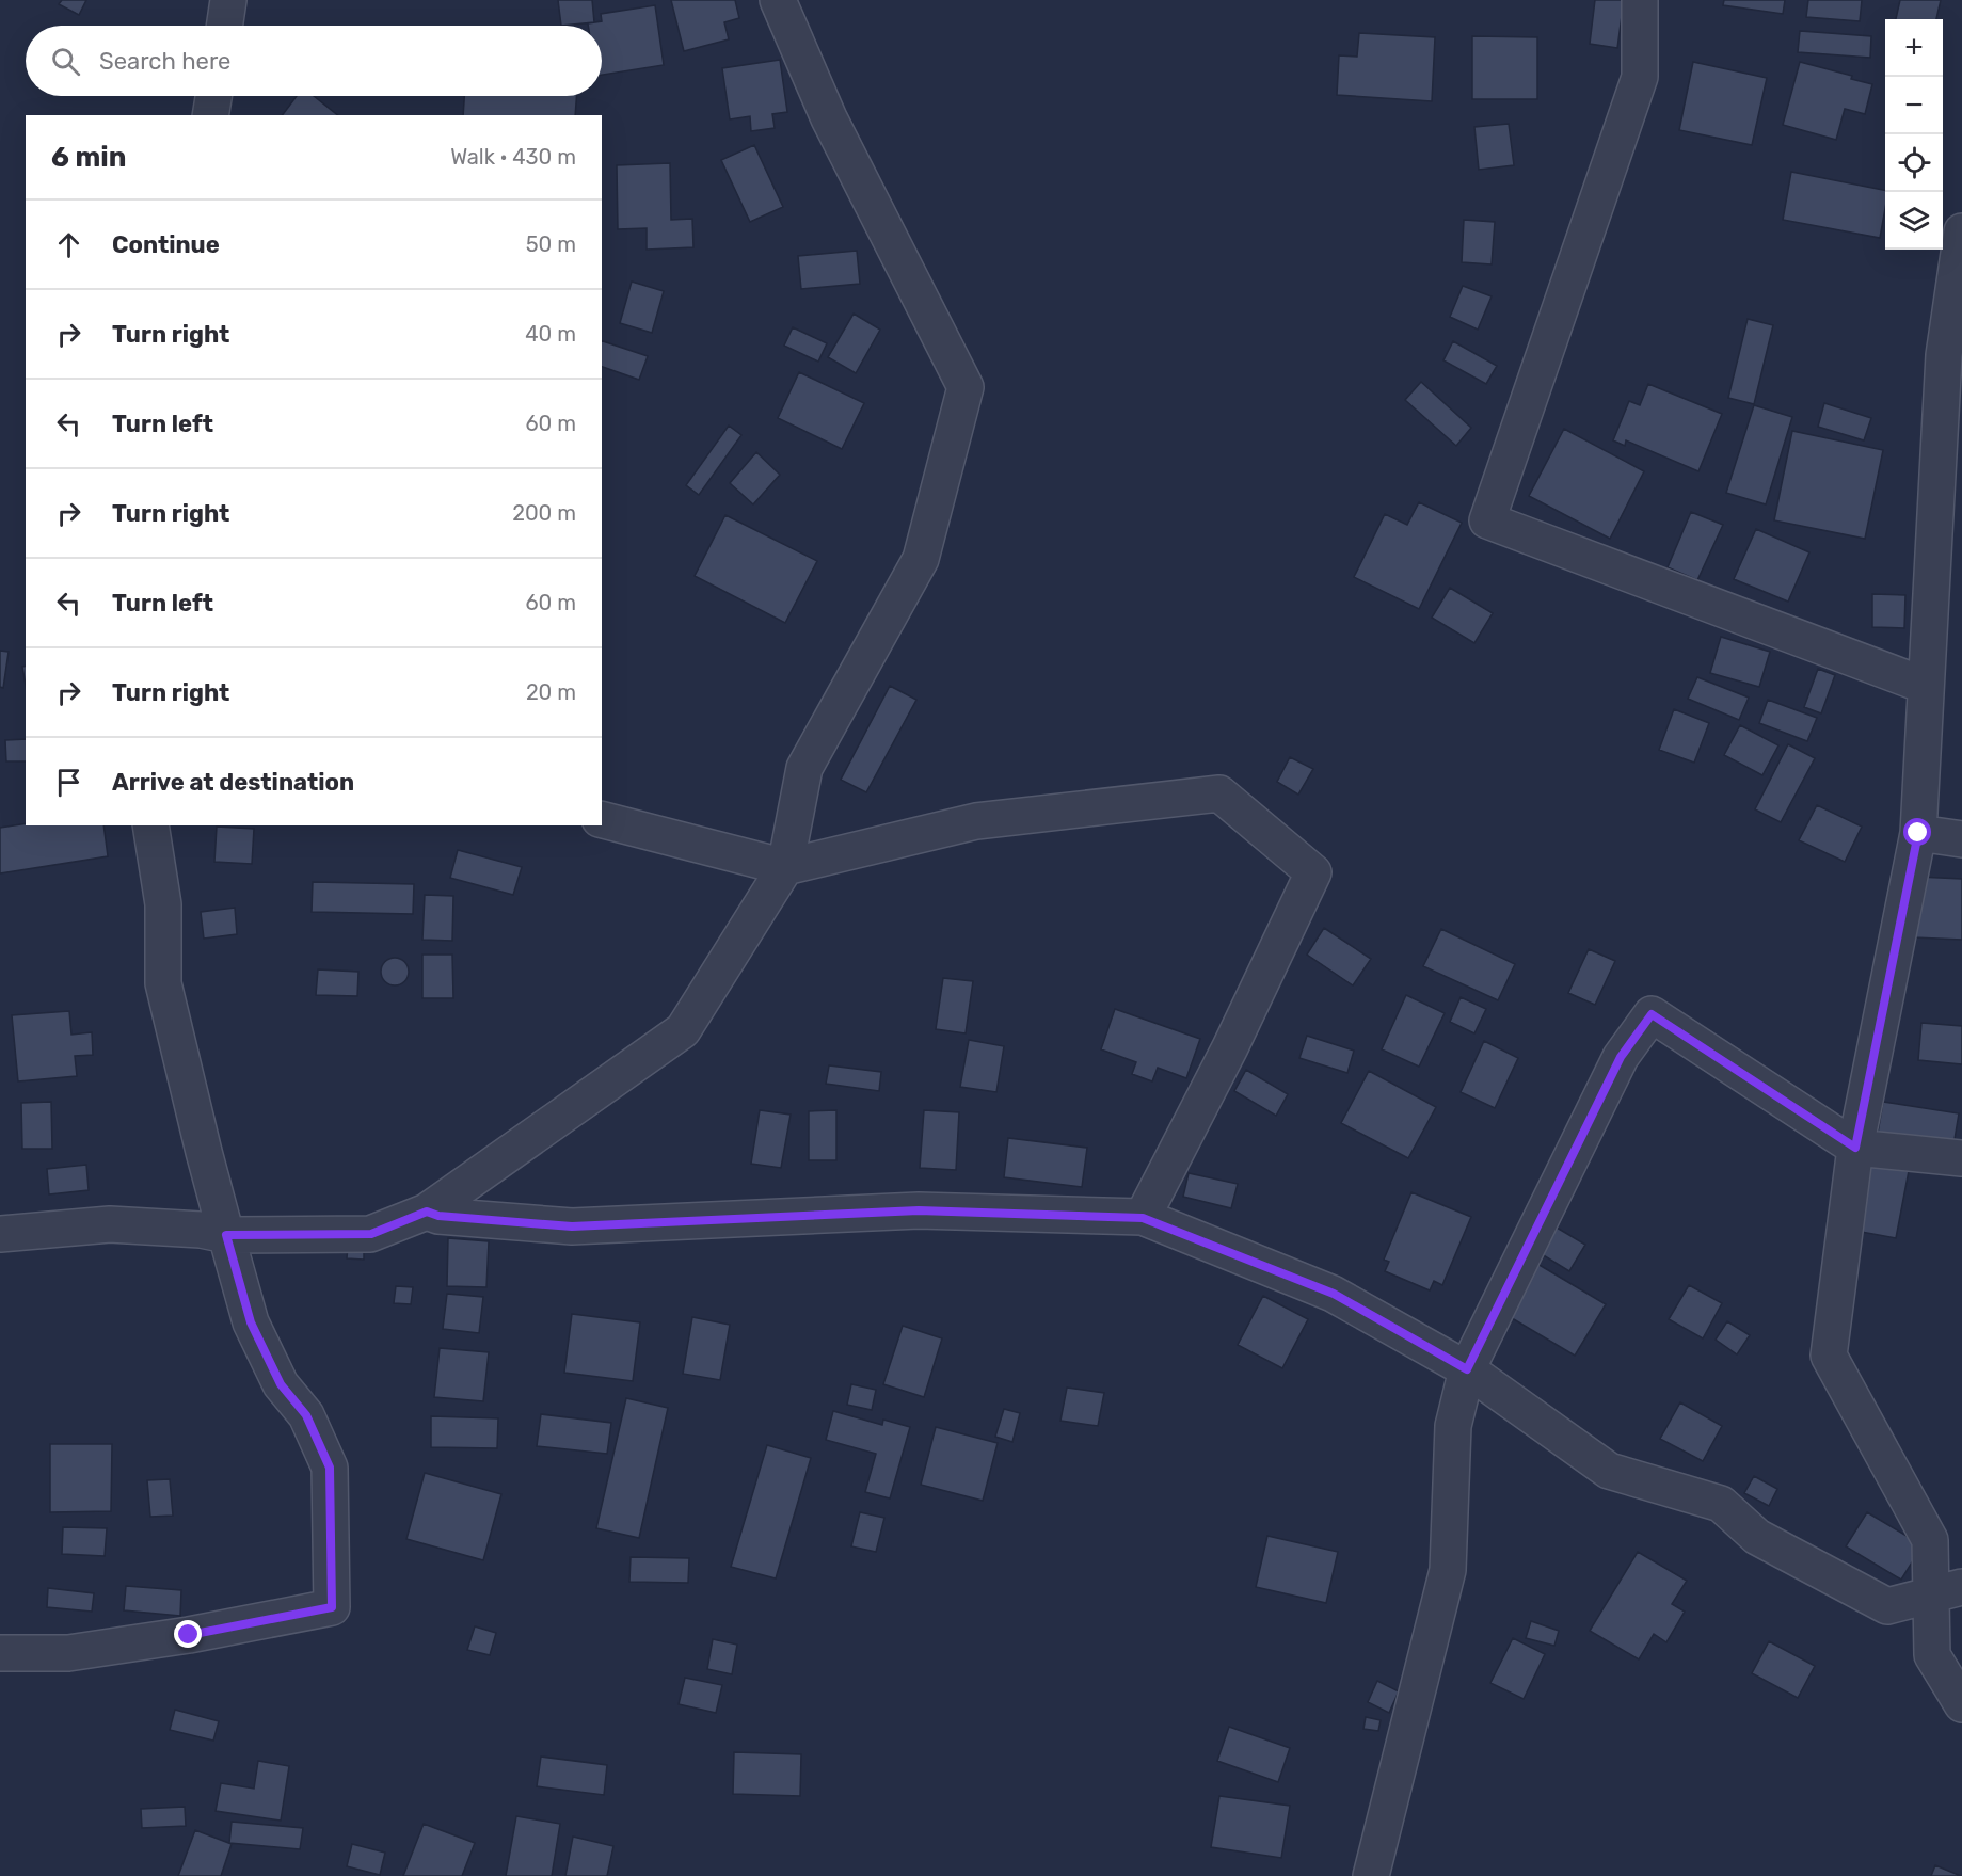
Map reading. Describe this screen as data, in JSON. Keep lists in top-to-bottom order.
{
  "page": {
    "map_buttons": ["+", "−"],
    "search": "Search here",
    "heading": ["6 min", "Walk · 430 m"],
    "list": [
      ["Continue", "50 m"],
      ["Turn right", "40 m"],
      ["Turn left", "60 m"],
      ["Turn right", "200 m"],
      ["Turn left", "60 m"],
      ["Turn right", "20 m"],
      "Arrive at destination"
    ]
  }
}
